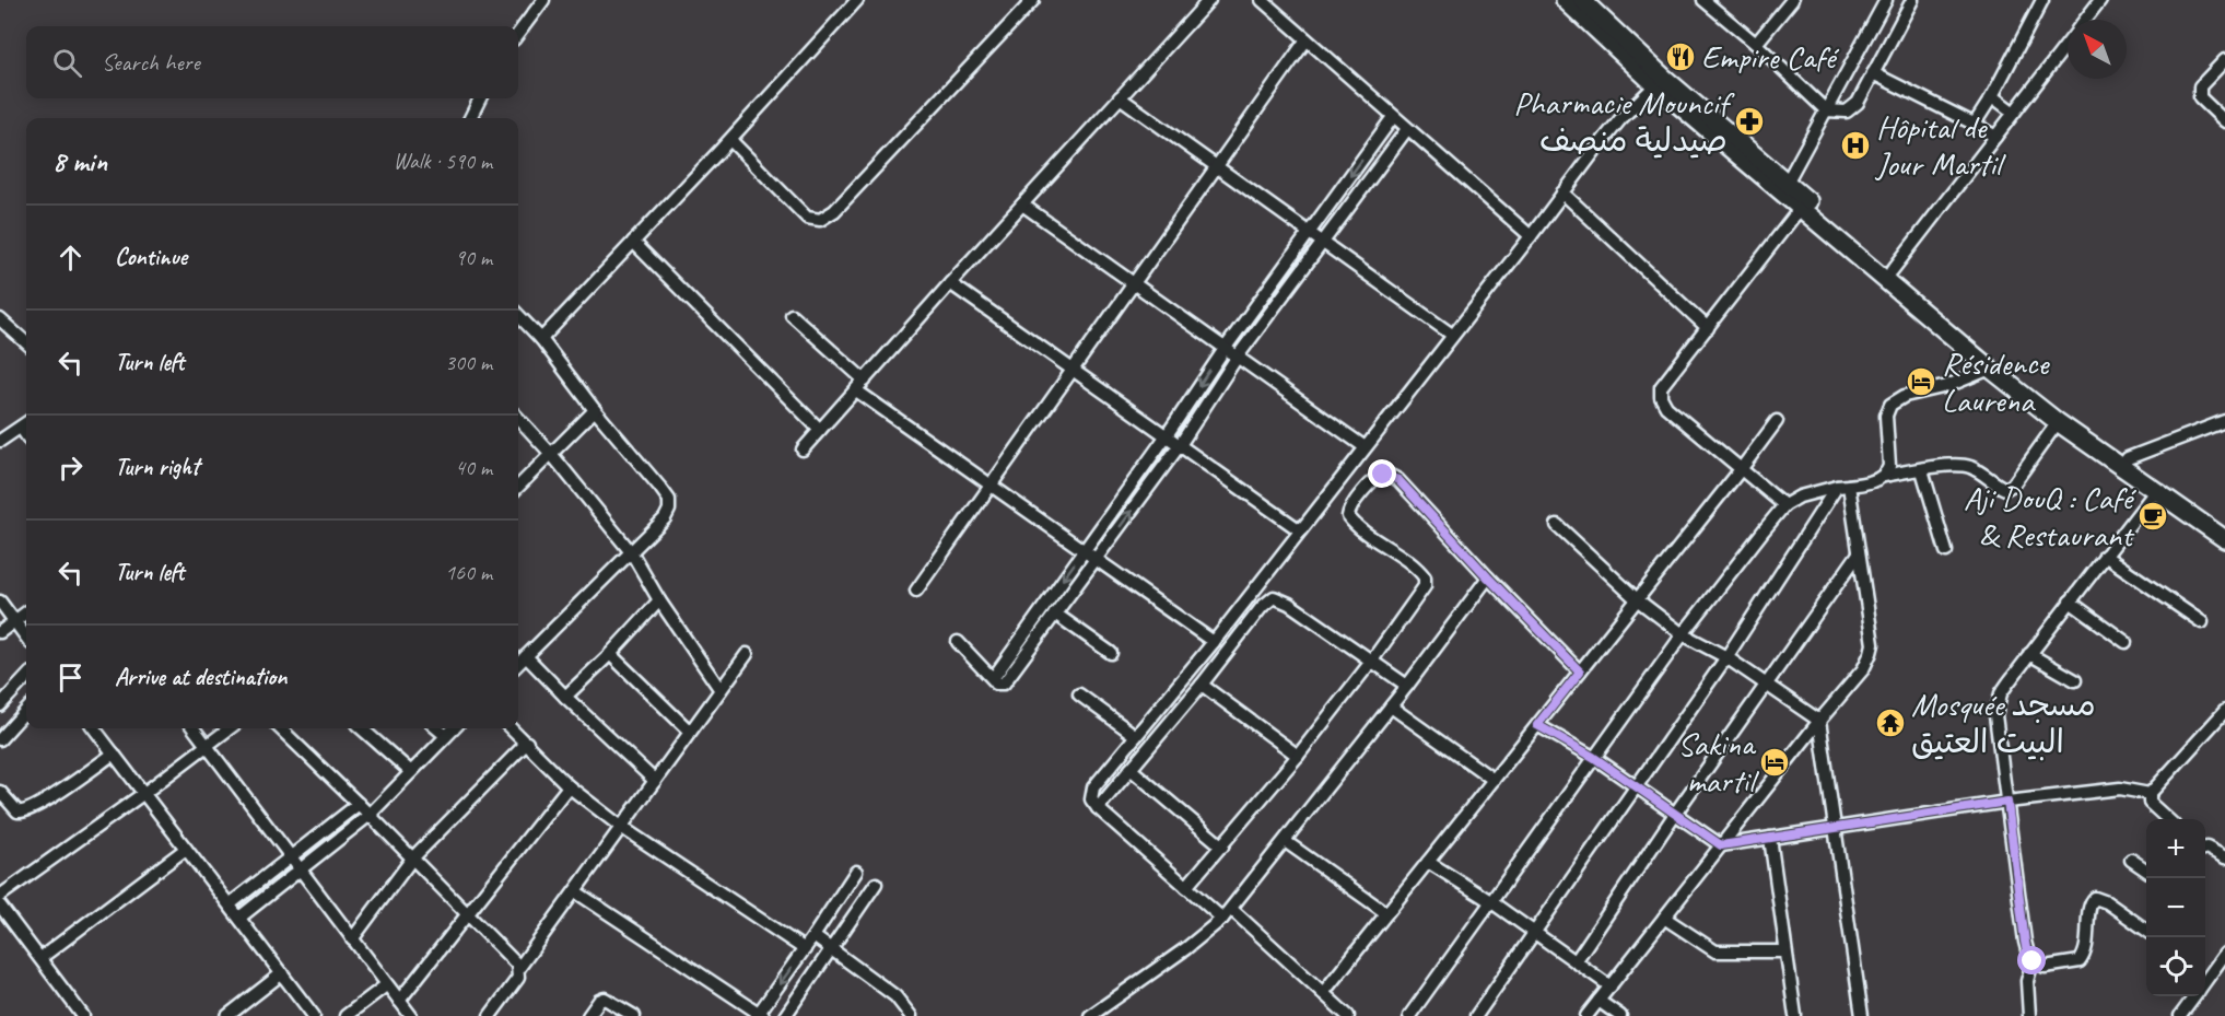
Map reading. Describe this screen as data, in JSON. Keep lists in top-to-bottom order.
{
  "places": {
    "restaurant": ["Empire Café"],
    "pharmacy": ["Pharmacie Mouncif صيدلية منصف"],
    "hospital": ["Hôpital de Jour Martil"],
    "hotel": ["Résidence Laurena", "Sakina martil"],
    "cafe": ["Aji DouQ : Café & Restaurant"],
    "temple": ["Mosquée مسجد البيت العتيق"]
  },
  "north": "top left",
  "page": {
    "search": "Search here",
    "heading": ["8 min", "Walk · 590 m"],
    "list": [
      ["Continue", "90 m"],
      ["Turn left", "300 m"],
      ["Turn right", "40 m"],
      ["Turn left", "160 m"],
      "Arrive at destination"
    ],
    "map_buttons": ["+", "−"]
  }
}
